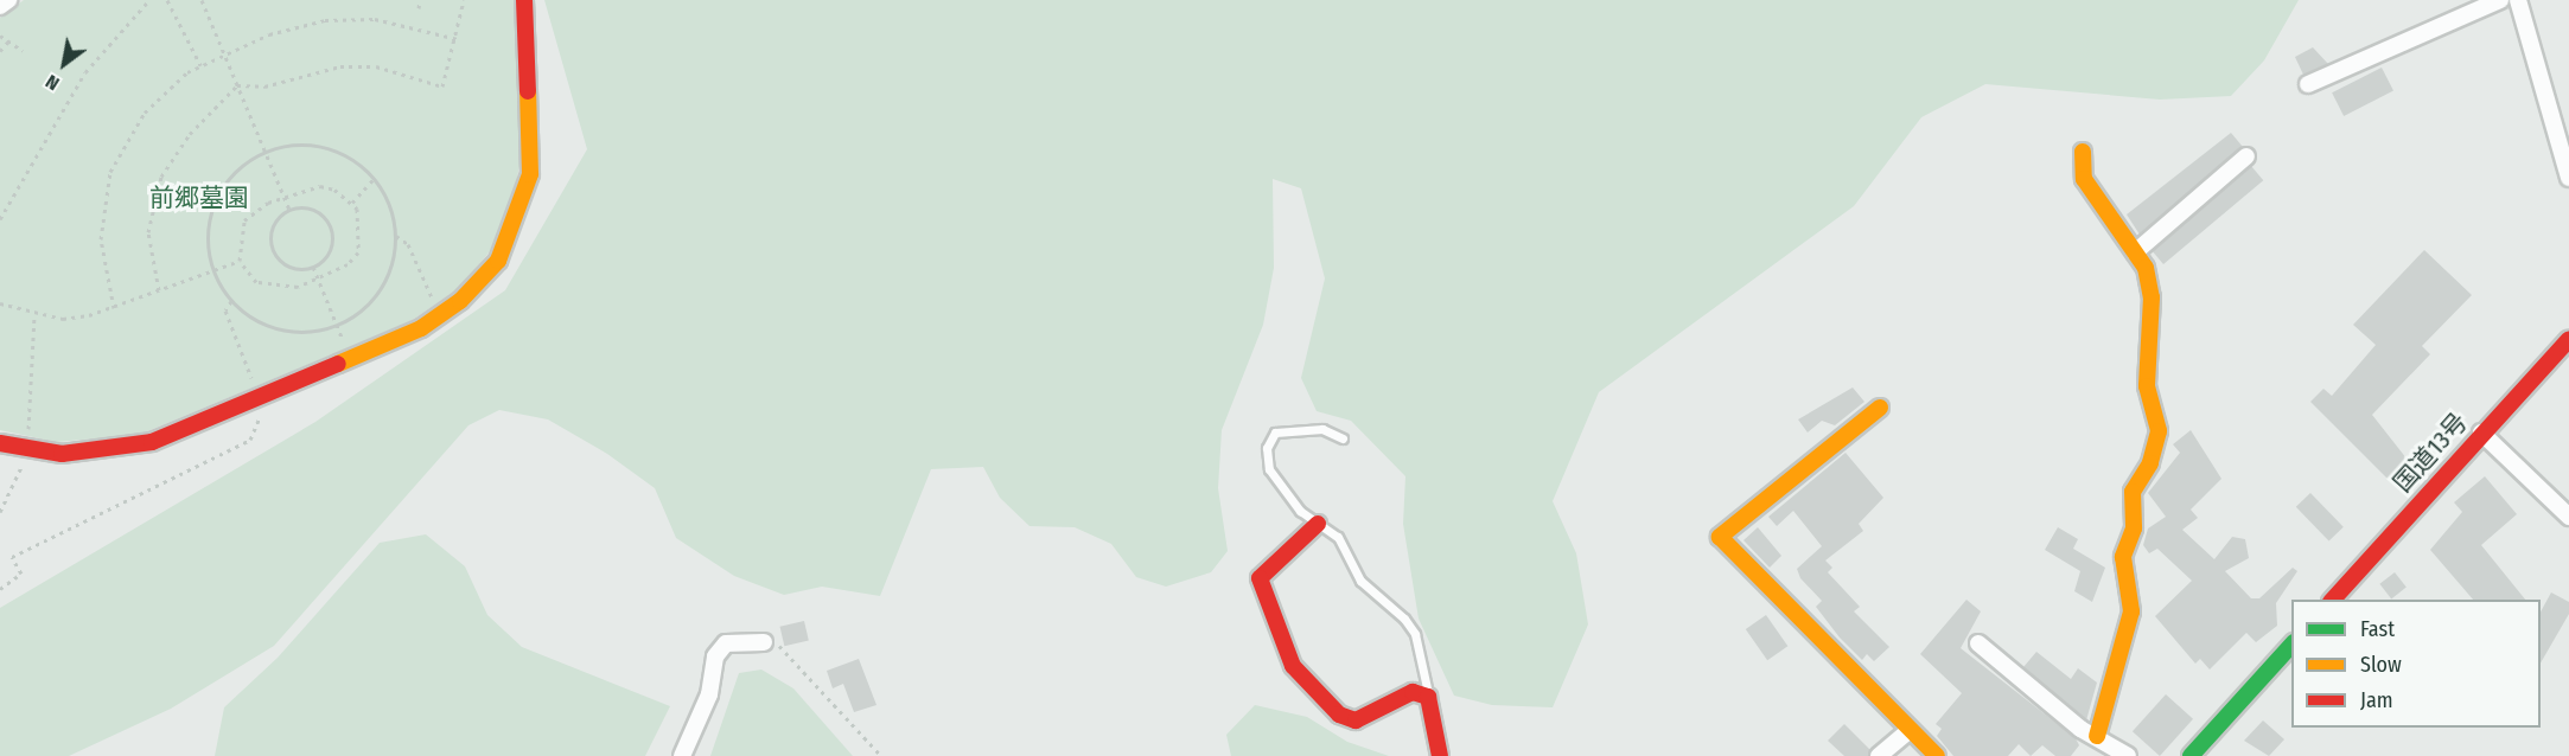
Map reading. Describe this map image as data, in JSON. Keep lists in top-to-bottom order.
{
  "streets": {
    "main road": ["国道13号"]
  },
  "parks": ["前郷墓園"],
  "legend": ["Fast", "Slow", "Jam"],
  "north": "bottom left"
}
